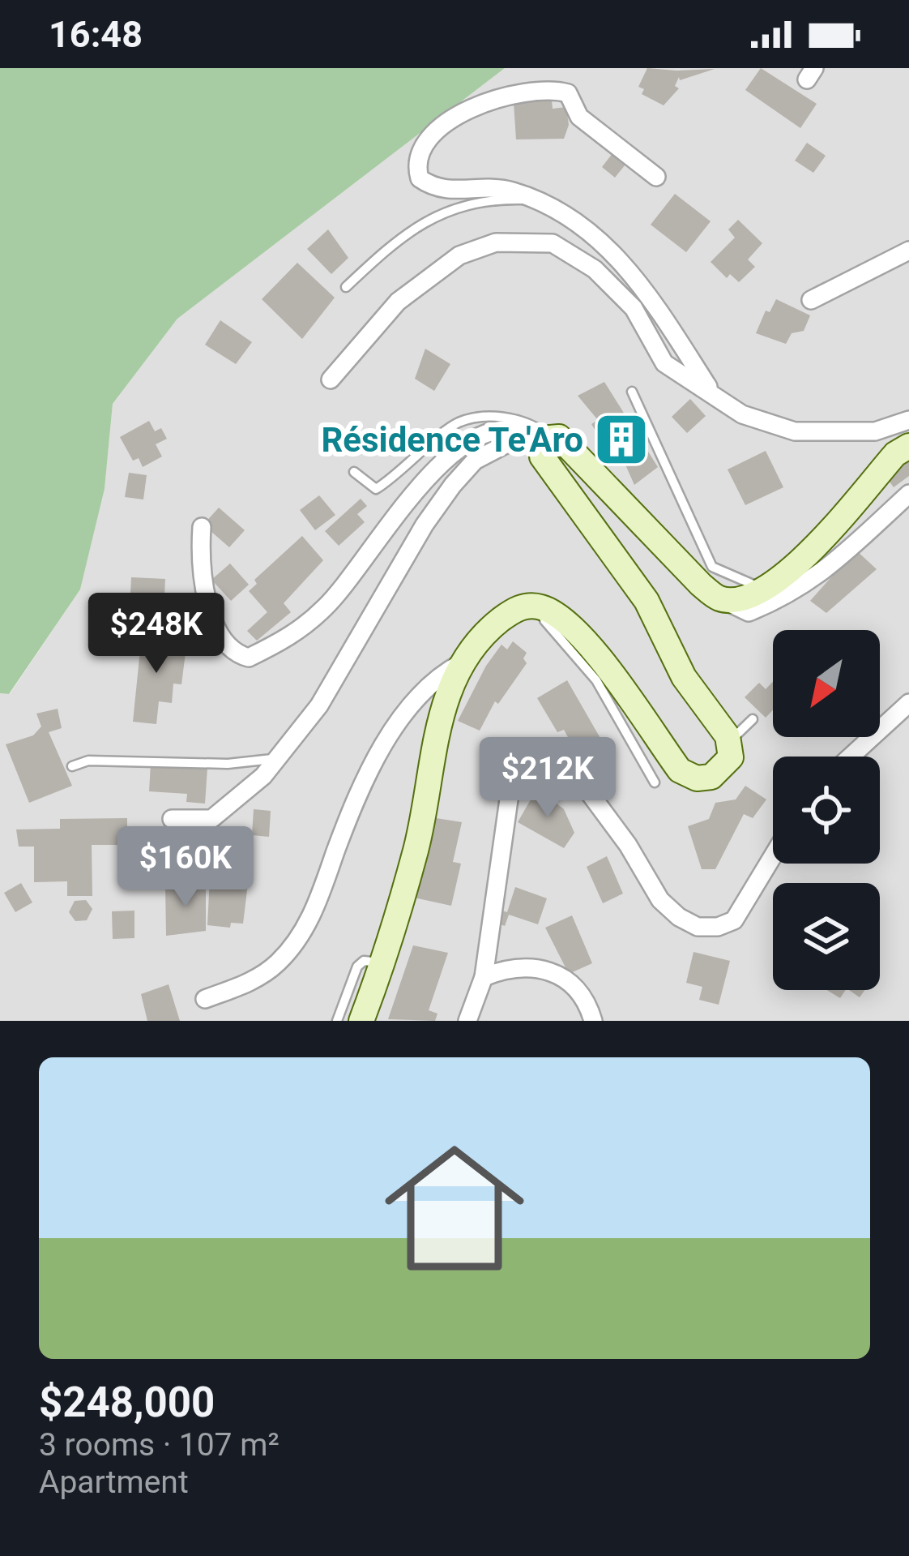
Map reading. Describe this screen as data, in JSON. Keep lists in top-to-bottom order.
{
  "places": {
    "building": ["Résidence Te'Aro"]
  },
  "north": "bottom left",
  "page": {
    "status": "16:48",
    "price": ["$248K", "$212K", "$160K"],
    "list": [
      {
        "name": "$248,000",
        "note": "3 rooms · 107 m² · Apartment"
      }
    ]
  }
}
